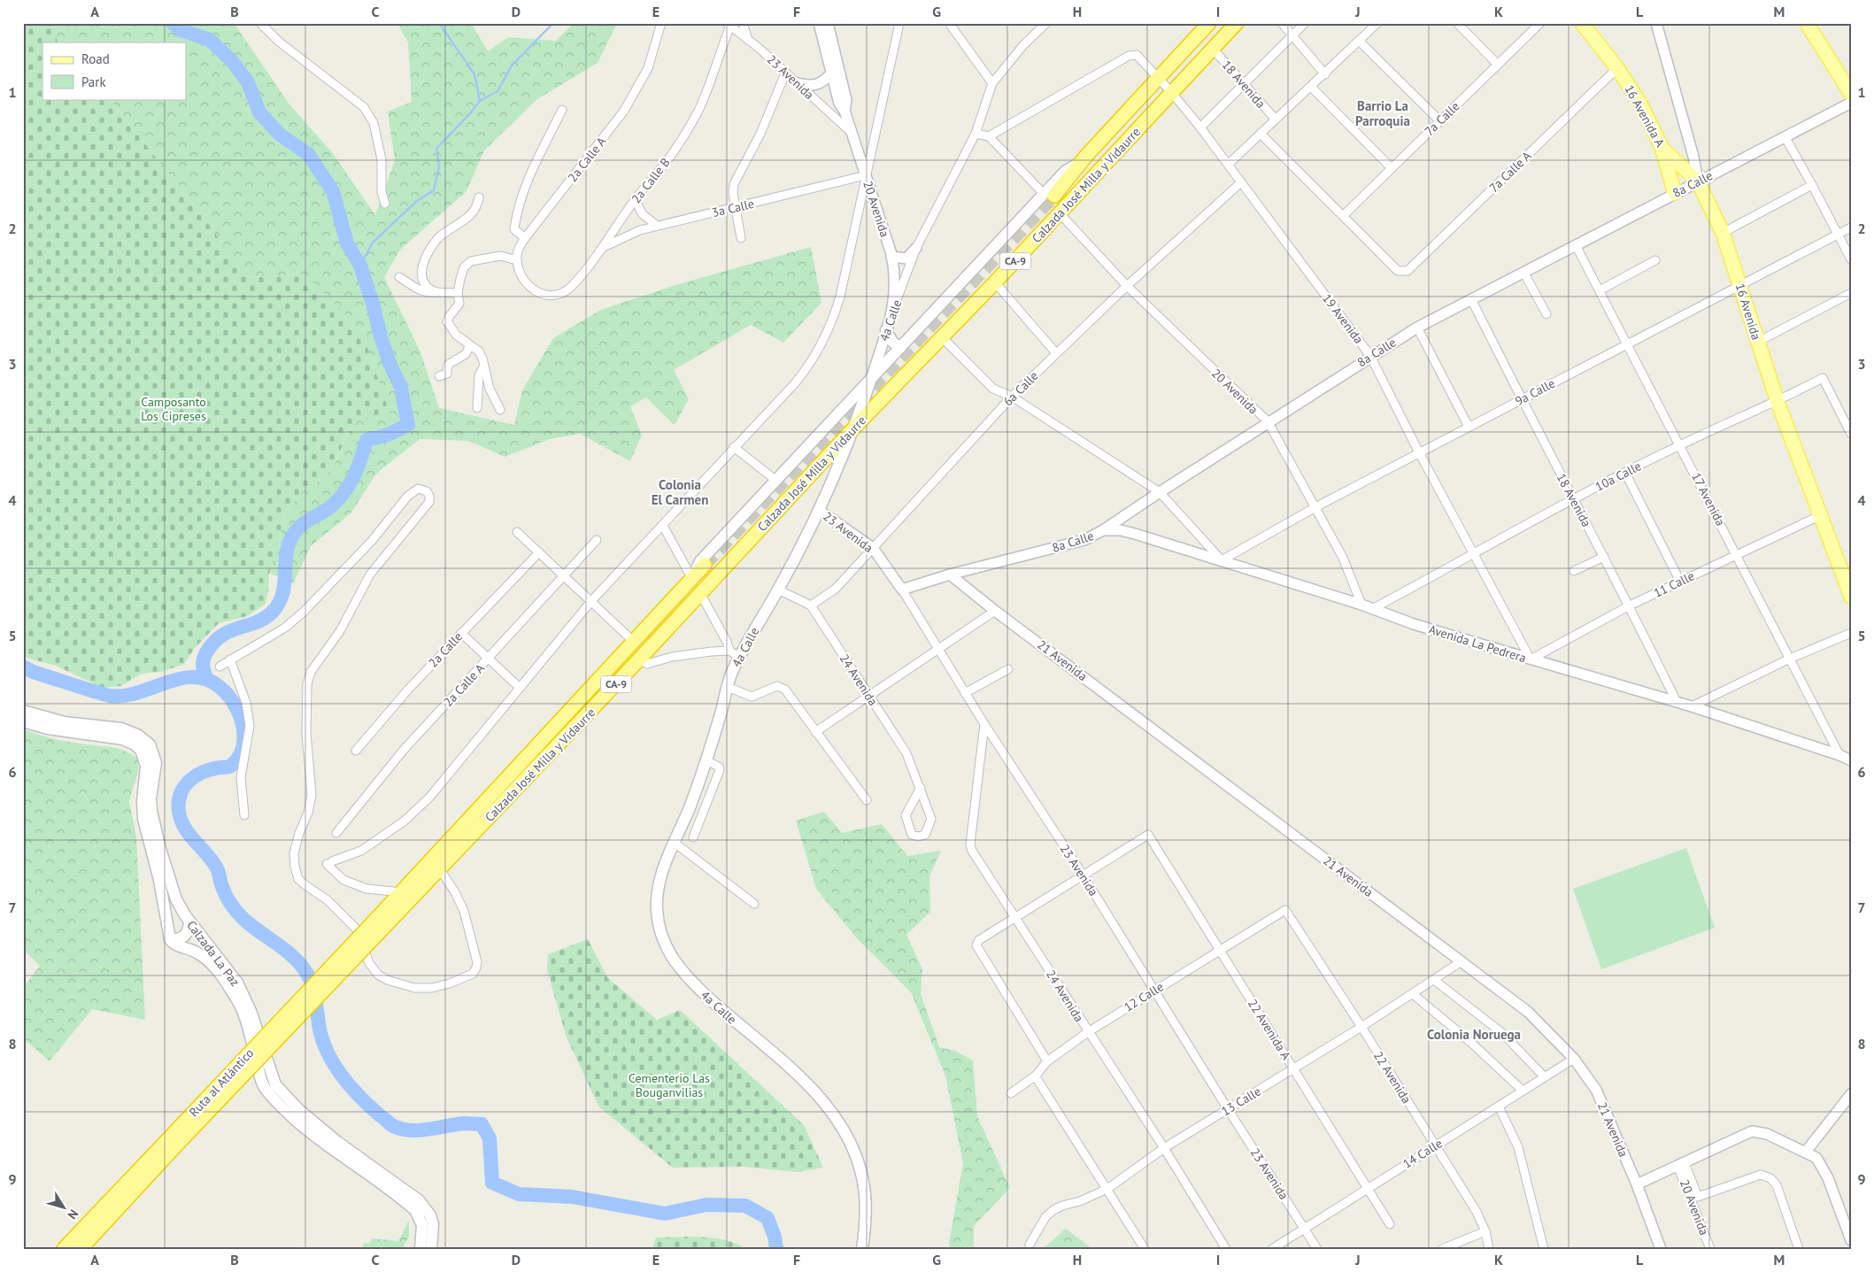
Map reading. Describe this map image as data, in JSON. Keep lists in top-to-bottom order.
{
  "streets": {
    "highway": ["Calzada José Milla y Vidaurre", "CA-9", "Ruta al Atlántico"],
    "main road": [
      "16 Avenida A",
      "16 Avenida",
      "4a Calle",
      "Calzada La Paz"
    ],
    "street": [
      "23 Avenida",
      "18 Avenida",
      "7a Calle",
      "2a Calle A",
      "7a Calle A",
      "2a Calle B",
      "8a Calle",
      "3a Calle",
      "20 Avenida",
      "19 Avenida",
      "6a Calle",
      "9a Calle",
      "10a Calle",
      "17 Avenida",
      "11 Calle",
      "Avenida La Pedrera",
      "2a Calle",
      "21 Avenida",
      "24 Avenida",
      "12 Calle",
      "22 Avenida A",
      "22 Avenida",
      "13 Calle",
      "14 Calle"
    ]
  },
  "crossings": [
    ["23 Avenida", "2a Calle B"],
    ["23 Avenida", "8a Calle"],
    ["23 Avenida", "20 Avenida"],
    ["23 Avenida", "4a Calle"],
    ["23 Avenida", "6a Calle"],
    ["23 Avenida", "24 Avenida"],
    ["23 Avenida", "12 Calle"],
    ["23 Avenida", "22 Avenida A"],
    ["23 Avenida", "13 Calle"],
    ["23 Avenida", "14 Calle"],
    ["18 Avenida", "8a Calle"],
    ["18 Avenida", "Calzada José Milla y Vidaurre"],
    ["18 Avenida", "9a Calle"],
    ["18 Avenida", "10a Calle"],
    ["18 Avenida", "11 Calle"],
    ["18 Avenida", "Avenida La Pedrera"],
    ["16 Avenida A", "7a Calle A"],
    ["16 Avenida A", "8a Calle"],
    ["16 Avenida A", "16 Avenida"],
    ["7a Calle", "7a Calle A"],
    ["2a Calle A", "2a Calle B"],
    ["2a Calle B", "3a Calle"],
    ["8a Calle", "20 Avenida"],
    ["8a Calle", "16 Avenida"],
    ["8a Calle", "19 Avenida"],
    ["8a Calle", "17 Avenida"],
    ["8a Calle", "Avenida La Pedrera"],
    ["8a Calle", "21 Avenida"],
    ["Calzada José Milla y Vidaurre", "20 Avenida"],
    ["Calzada José Milla y Vidaurre", "19 Avenida"],
    ["Calzada José Milla y Vidaurre", "4a Calle"],
    ["Calzada José Milla y Vidaurre", "Ruta al Atlántico"],
    ["3a Calle", "20 Avenida"],
    ["20 Avenida", "4a Calle"],
    ["20 Avenida", "6a Calle"],
    ["20 Avenida", "9a Calle"],
    ["20 Avenida", "Avenida La Pedrera"],
    ["16 Avenida", "9a Calle"],
    ["16 Avenida", "10a Calle"],
    ["16 Avenida", "11 Calle"],
    ["19 Avenida", "6a Calle"],
    ["19 Avenida", "9a Calle"],
    ["19 Avenida", "10a Calle"],
    ["19 Avenida", "11 Calle"],
    ["19 Avenida", "Avenida La Pedrera"],
    ["6a Calle", "24 Avenida"],
    ["9a Calle", "17 Avenida"],
    ["9a Calle", "Avenida La Pedrera"],
    ["10a Calle", "17 Avenida"],
    ["10a Calle", "Avenida La Pedrera"],
    ["17 Avenida", "11 Calle"],
    ["17 Avenida", "Avenida La Pedrera"],
    ["11 Calle", "Avenida La Pedrera"],
    ["21 Avenida", "13 Calle"],
    ["21 Avenida", "14 Calle"],
    ["24 Avenida", "12 Calle"],
    ["24 Avenida", "13 Calle"],
    ["12 Calle", "22 Avenida A"],
    ["12 Calle", "22 Avenida"],
    ["22 Avenida A", "13 Calle"],
    ["22 Avenida A", "14 Calle"],
    ["22 Avenida", "13 Calle"],
    ["22 Avenida", "14 Calle"]
  ],
  "districts": ["Barrio La Parroquia", "Colonia El Carmen", "Colonia Noruega"],
  "parks": ["Camposanto Los Cipreses", "Cementerio Las Bouganvilias"],
  "legend": ["Road", "Park"],
  "north": "bottom right",
  "grid": {
    "columns": [
      "A",
      "B",
      "C",
      "D",
      "E",
      "F",
      "G",
      "H",
      "I",
      "J",
      "K",
      "L",
      "M"
    ],
    "rows": [
      "1",
      "2",
      "3",
      "4",
      "5",
      "6",
      "7",
      "8",
      "9"
    ]
  }
}
